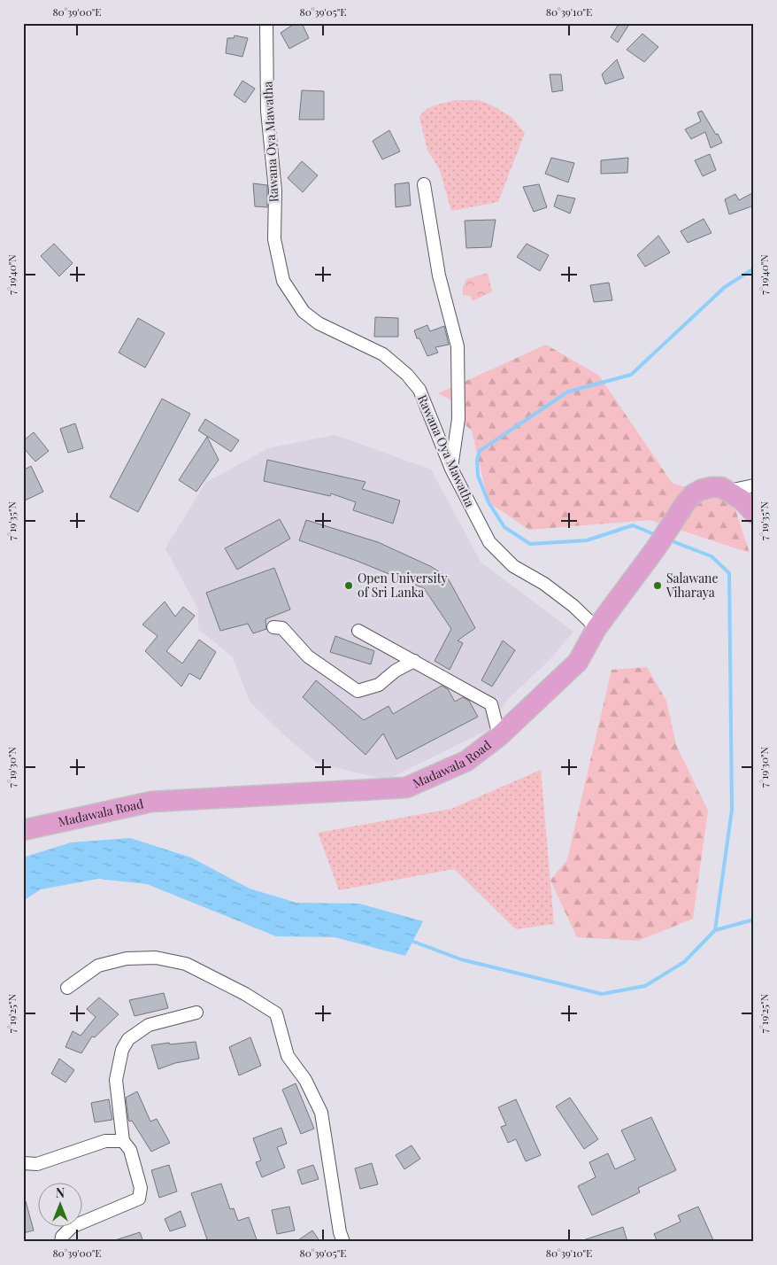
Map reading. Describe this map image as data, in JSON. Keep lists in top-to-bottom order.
{
  "streets": {
    "main road": ["Madawala Road"],
    "street": ["Rawana Oya Mawatha"]
  },
  "crossings": [
    ["Rawana Oya Mawatha", "Madawala Road"]
  ],
  "places": ["Open University of Sri Lanka", "Salawane Viharaya"],
  "north": "top",
  "coordinates": [
    "80°39'00\"E",
    "80°39'05\"E",
    "80°39'10\"E",
    "7°19'40\"N",
    "7°19'35\"N",
    "7°19'30\"N",
    "7°19'25\"N"
  ]
}
